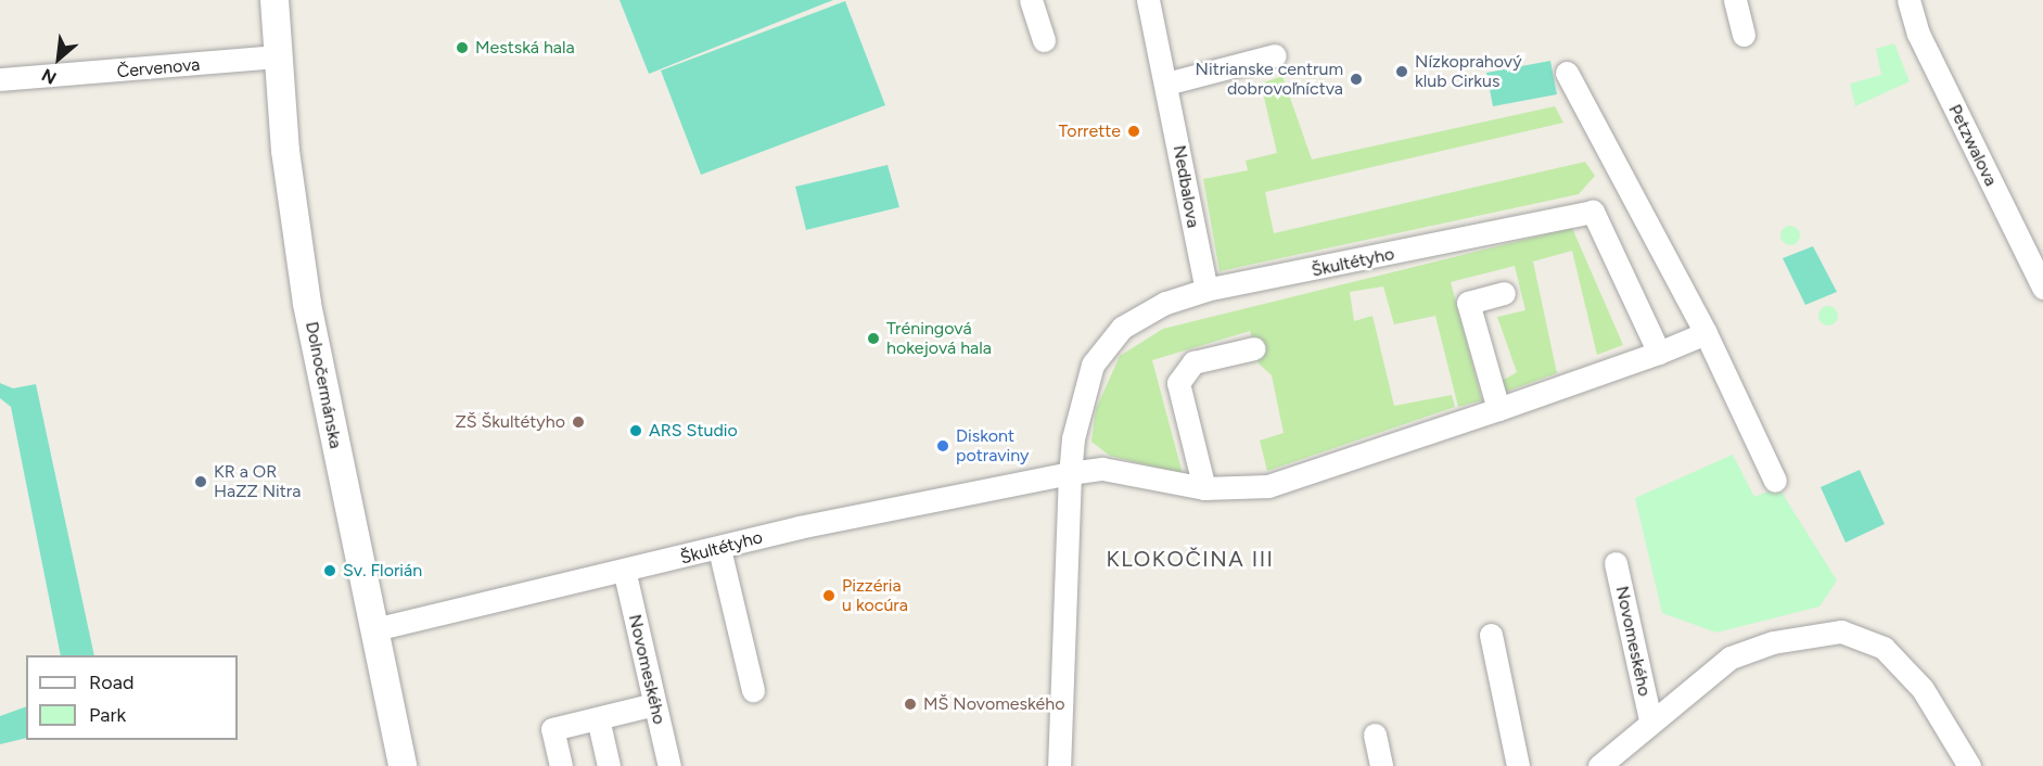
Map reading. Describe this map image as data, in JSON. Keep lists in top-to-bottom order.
{
  "streets": {
    "street": [
      "Červenova",
      "Petzwalova",
      "Nedbalova",
      "Škultétyho",
      "Dolnočermánska",
      "Novomeského"
    ]
  },
  "crossings": [
    ["Červenova", "Dolnočermánska"],
    ["Nedbalova", "Škultétyho"],
    ["Škultétyho", "Dolnočermánska"],
    ["Škultétyho", "Novomeského"]
  ],
  "districts": ["KLOKOČINA III"],
  "places": [
    "Mestská hala",
    "Nízkoprahový klub Cirkus",
    "Nitrianske centrum dobrovoľníctva",
    "Torrette",
    "Tréningová hokejová hala",
    "ZŠ Škultétyho",
    "ARS Studio",
    "Diskont potraviny",
    "KR a OR HaZZ Nitra",
    "Sv. Florián",
    "Pizzéria u kocúra",
    "MŠ Novomeského"
  ],
  "legend": ["Road", "Park"],
  "north": "bottom left"
}
